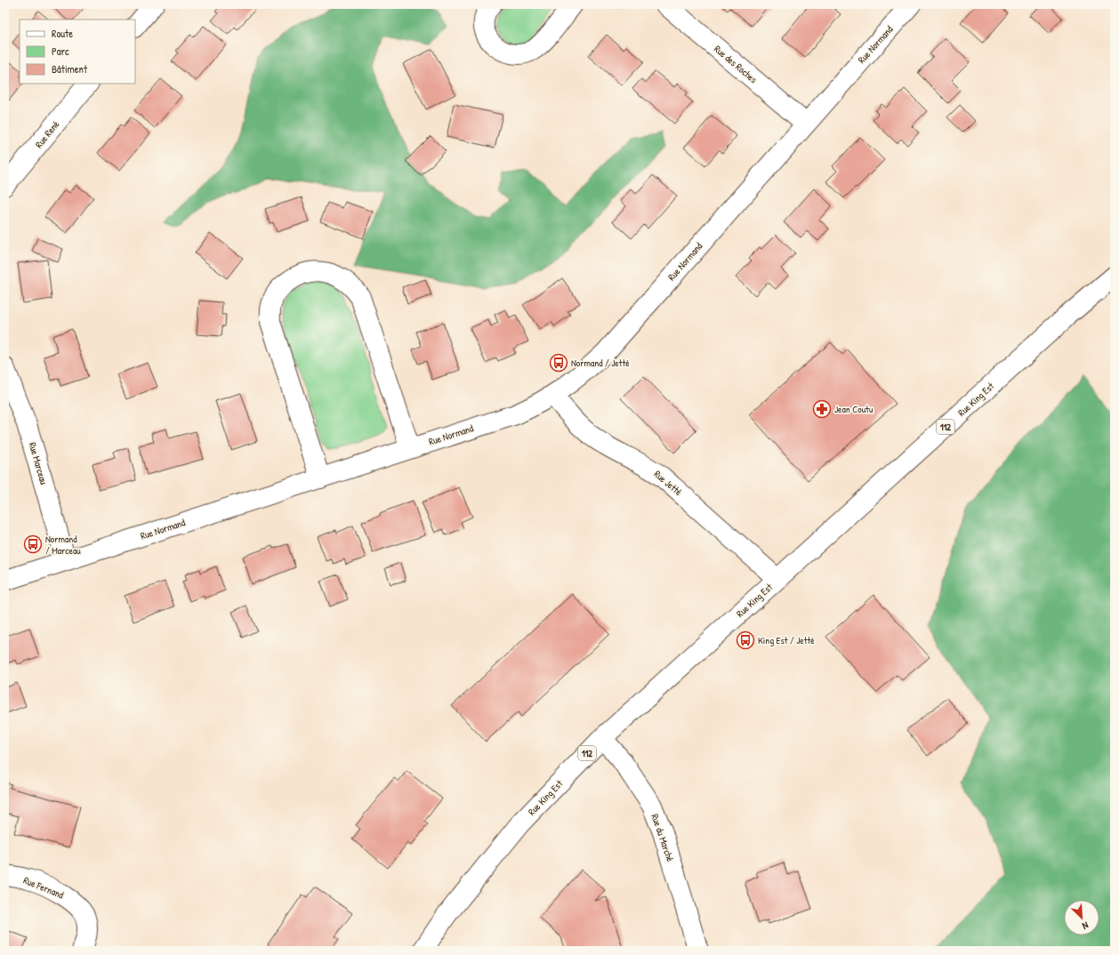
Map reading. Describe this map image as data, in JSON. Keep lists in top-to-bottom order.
{
  "streets": {
    "street": [
      "Rue Normand",
      "Rue des Roches",
      "Rue René",
      "Rue King Est",
      "112",
      "Rue Marceau",
      "Rue Jetté",
      "Rue du Marché",
      "Rue Fernand"
    ]
  },
  "crossings": [
    ["Rue Normand", "Rue des Roches"],
    ["Rue Normand", "Rue Marceau"],
    ["Rue Normand", "Rue Jetté"],
    ["Rue King Est", "Rue Jetté"],
    ["Rue King Est", "Rue du Marché"]
  ],
  "places": {
    "bus stop": ["Normand / Jetté", "Normand / Marceau", "King Est / Jetté"],
    "pharmacy": ["Jean Coutu"]
  },
  "legend": ["Route", "Parc", "Bâtiment"],
  "north": "bottom right"
}
